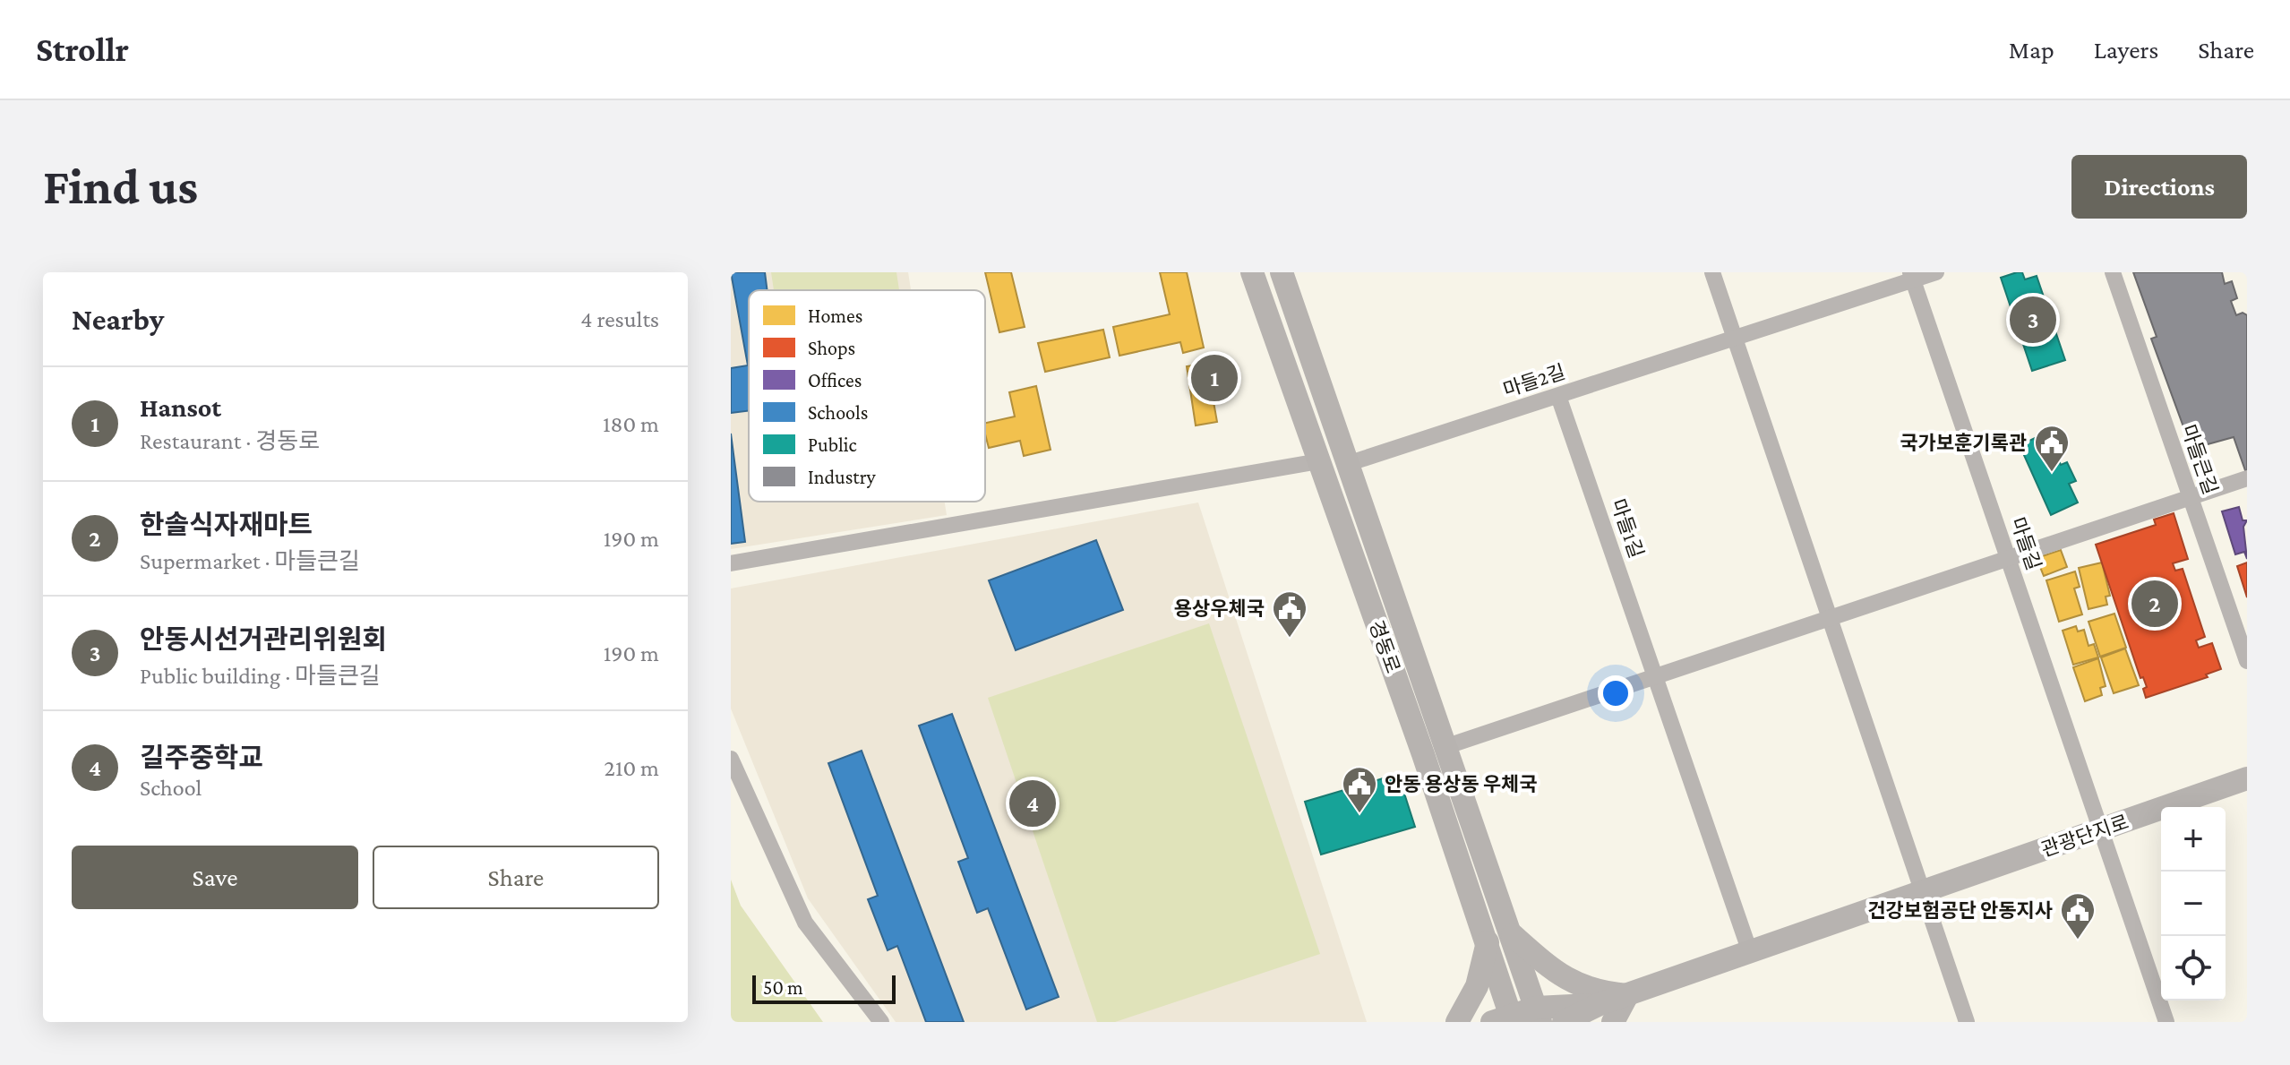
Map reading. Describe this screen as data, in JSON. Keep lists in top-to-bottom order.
{
  "streets": {
    "street": [
      "마들2길",
      "마들큰길",
      "마들1길",
      "마들길",
      "경동로",
      "관광단지로"
    ]
  },
  "crossings": [
    ["마들2길", "마들1길"],
    ["마들2길", "마들길"],
    ["마들2길", "경동로"],
    ["마들1길", "관광단지로"],
    ["마들길", "관광단지로"]
  ],
  "places": {
    "public building": [
      "국가보훈기록관",
      "용상우체국",
      "안동 용상동 우체국",
      "건강보험공단 안동지사"
    ]
  },
  "legend": [
    "Homes",
    "Shops",
    "Offices",
    "Schools",
    "Public",
    "Industry"
  ],
  "scale_bar": "50 m",
  "page": {
    "header": "Strollr",
    "nav": ["Map", "Layers", "Share"],
    "buttons": [
      "Directions",
      ["Save", "Share"]
    ],
    "title": "Find us",
    "heading": ["Nearby", "4 results"],
    "pins": [
      "3",
      "1",
      "2",
      "4"
    ],
    "list": [
      {
        "mark": "1",
        "name": "Hansot",
        "note": "Restaurant · 경동로",
        "value": "180 m"
      },
      {
        "mark": "2",
        "name": "한솔식자재마트",
        "note": "Supermarket · 마들큰길",
        "value": "190 m"
      },
      {
        "mark": "3",
        "name": "안동시선거관리위원회",
        "note": "Public building · 마들큰길",
        "value": "190 m"
      },
      {
        "mark": "4",
        "name": "길주중학교",
        "note": "School",
        "value": "210 m"
      }
    ],
    "map_buttons": ["+", "−"],
    "scale": "50 m"
  }
}
